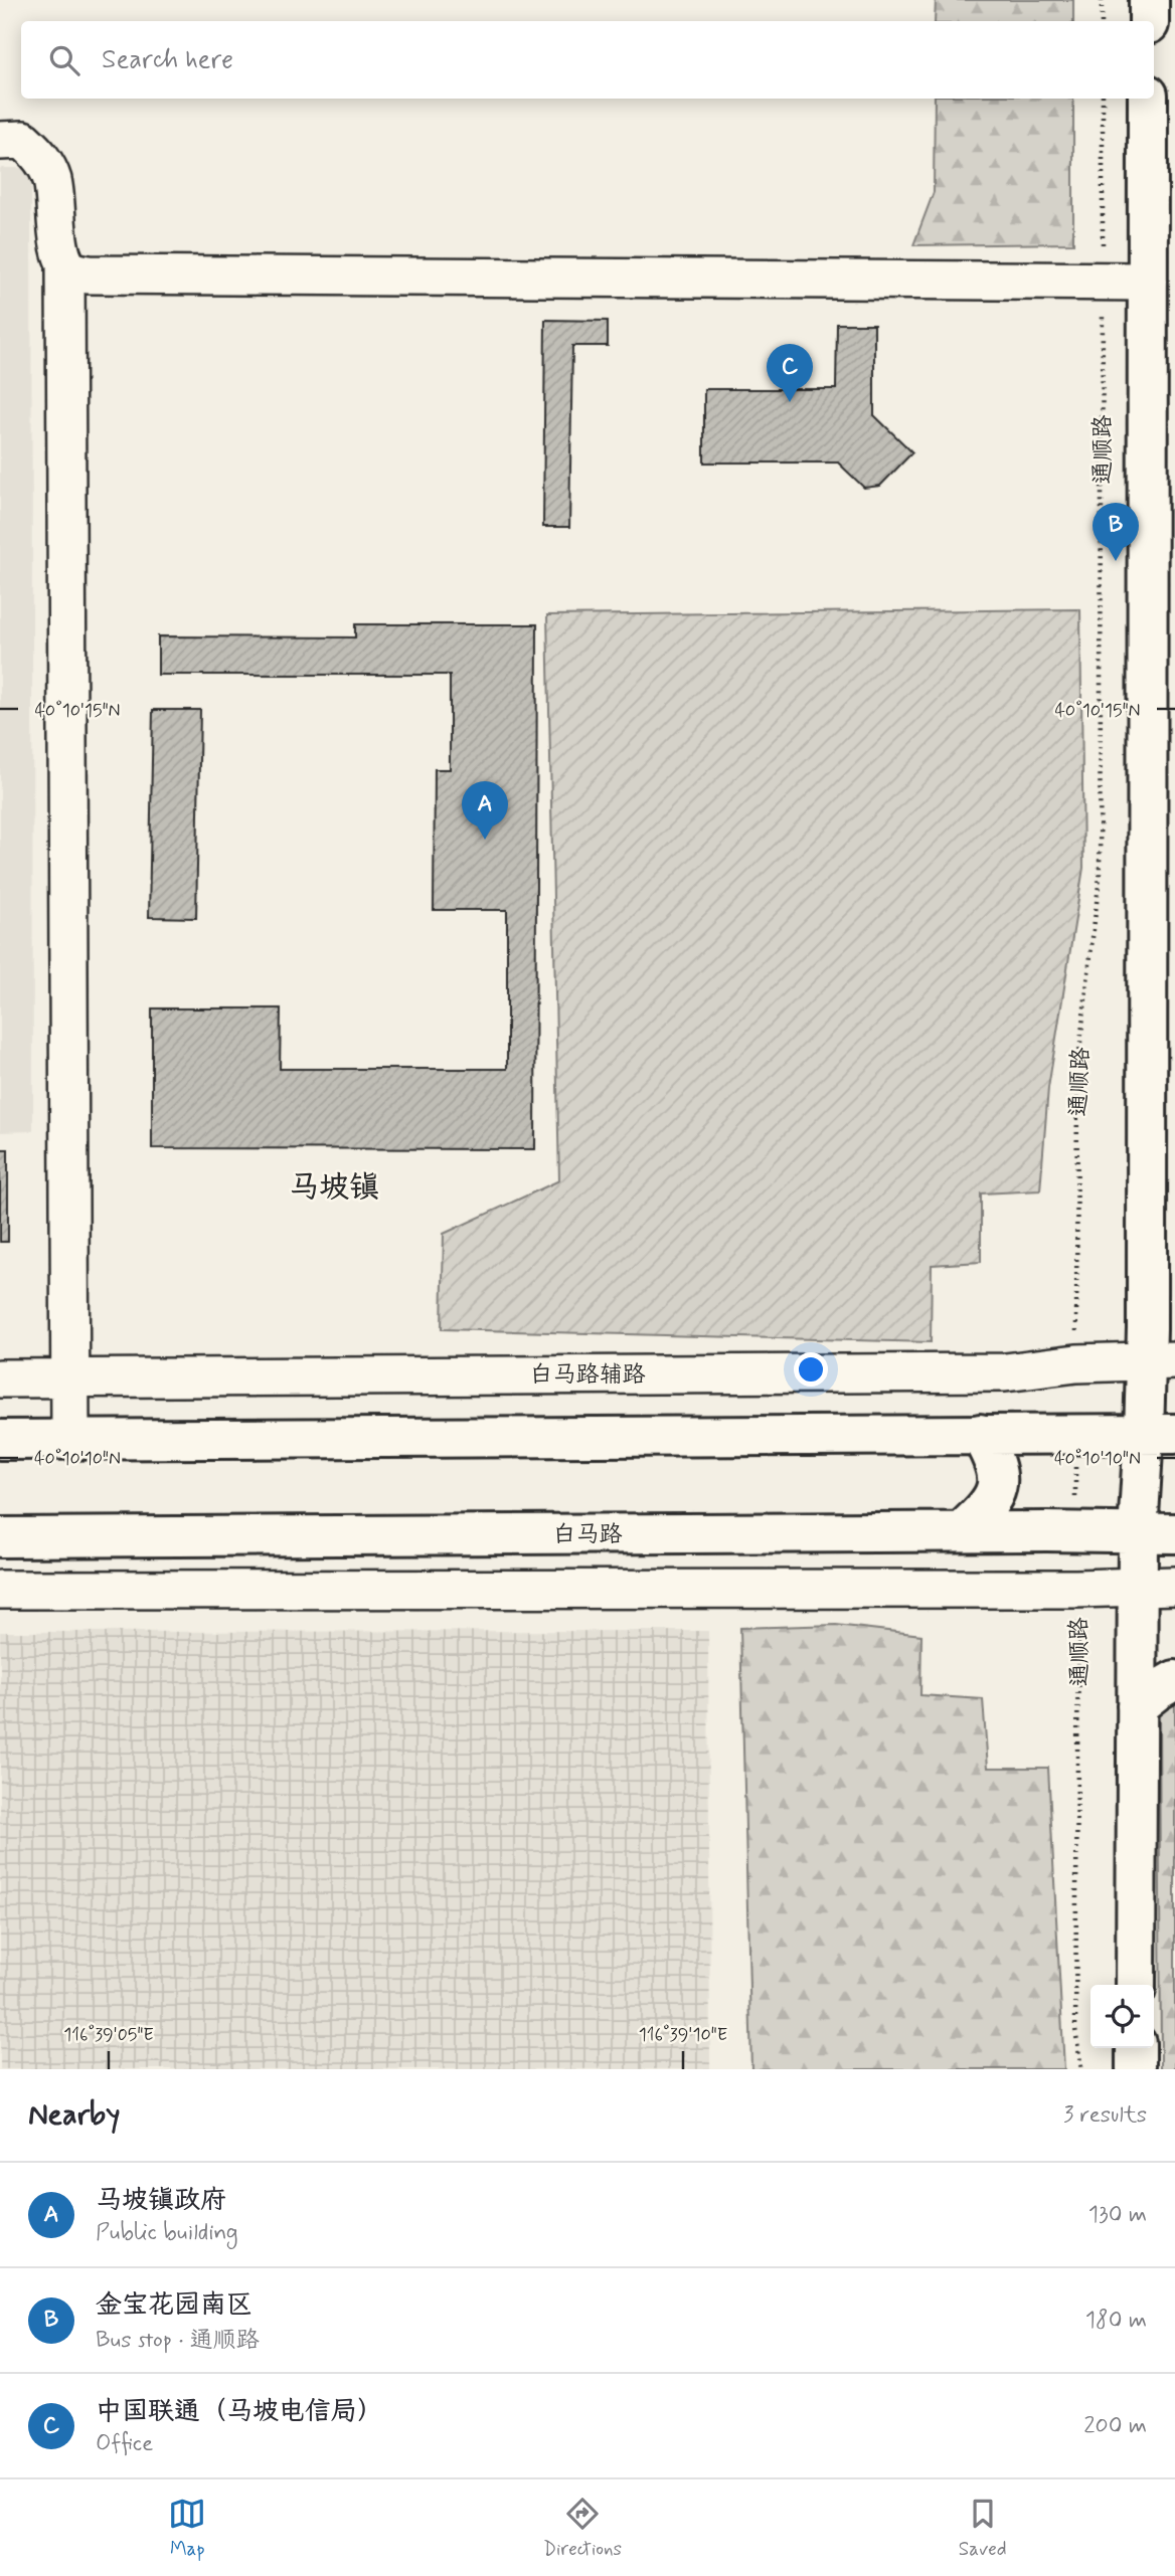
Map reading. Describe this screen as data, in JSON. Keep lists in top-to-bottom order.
{
  "streets": {
    "main road": ["通顺路", "白马路"],
    "street": ["白马路辅路"]
  },
  "crossings": [
    ["通顺路", "白马路辅路"],
    ["通顺路", "白马路"]
  ],
  "districts": ["马坡镇"],
  "page": {
    "search": "Search here",
    "pins": ["C", "B", "A"],
    "heading": ["Nearby", "3 results"],
    "list": [
      {
        "mark": "A",
        "name": "马坡镇政府",
        "note": "Public building",
        "value": "130 m"
      },
      {
        "mark": "B",
        "name": "金宝花园南区",
        "note": "Bus stop · 通顺路",
        "value": "180 m"
      },
      {
        "mark": "C",
        "name": "中国联通（马坡电信局）",
        "note": "Office",
        "value": "200 m"
      }
    ],
    "nav": ["Map", "Directions", "Saved"]
  },
  "coordinates": [
    "40°10'15\"N",
    "40°10'10\"N",
    "116°39'05\"E",
    "116°39'10\"E"
  ]
}
